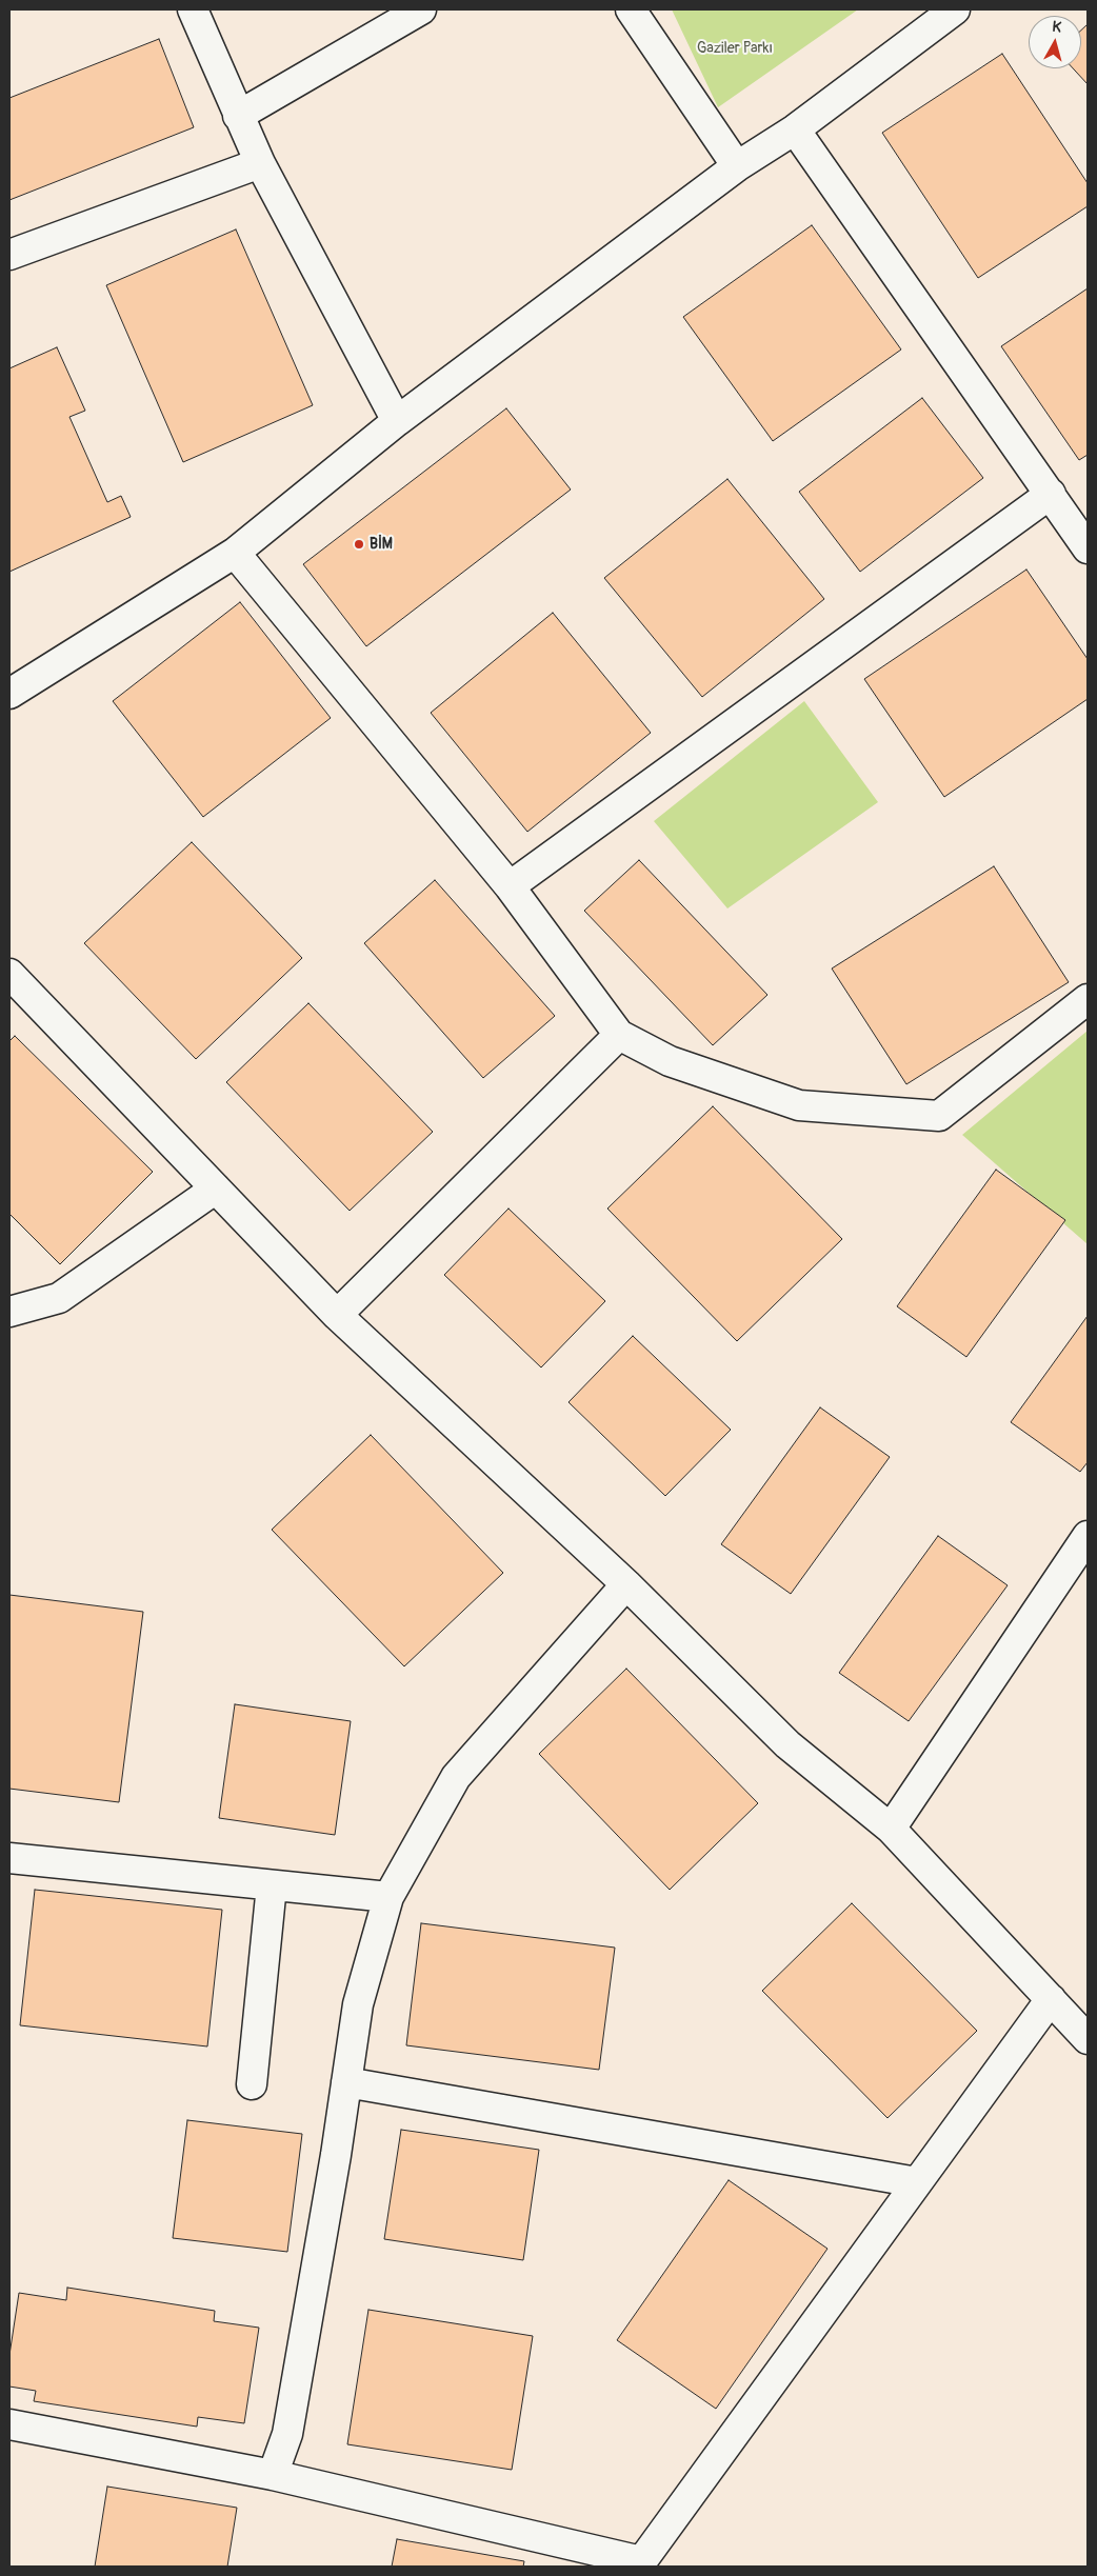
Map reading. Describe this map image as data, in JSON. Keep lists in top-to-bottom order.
{
  "parks": ["Gaziler Parkı"],
  "places": ["BİM"],
  "north": "top"
}
